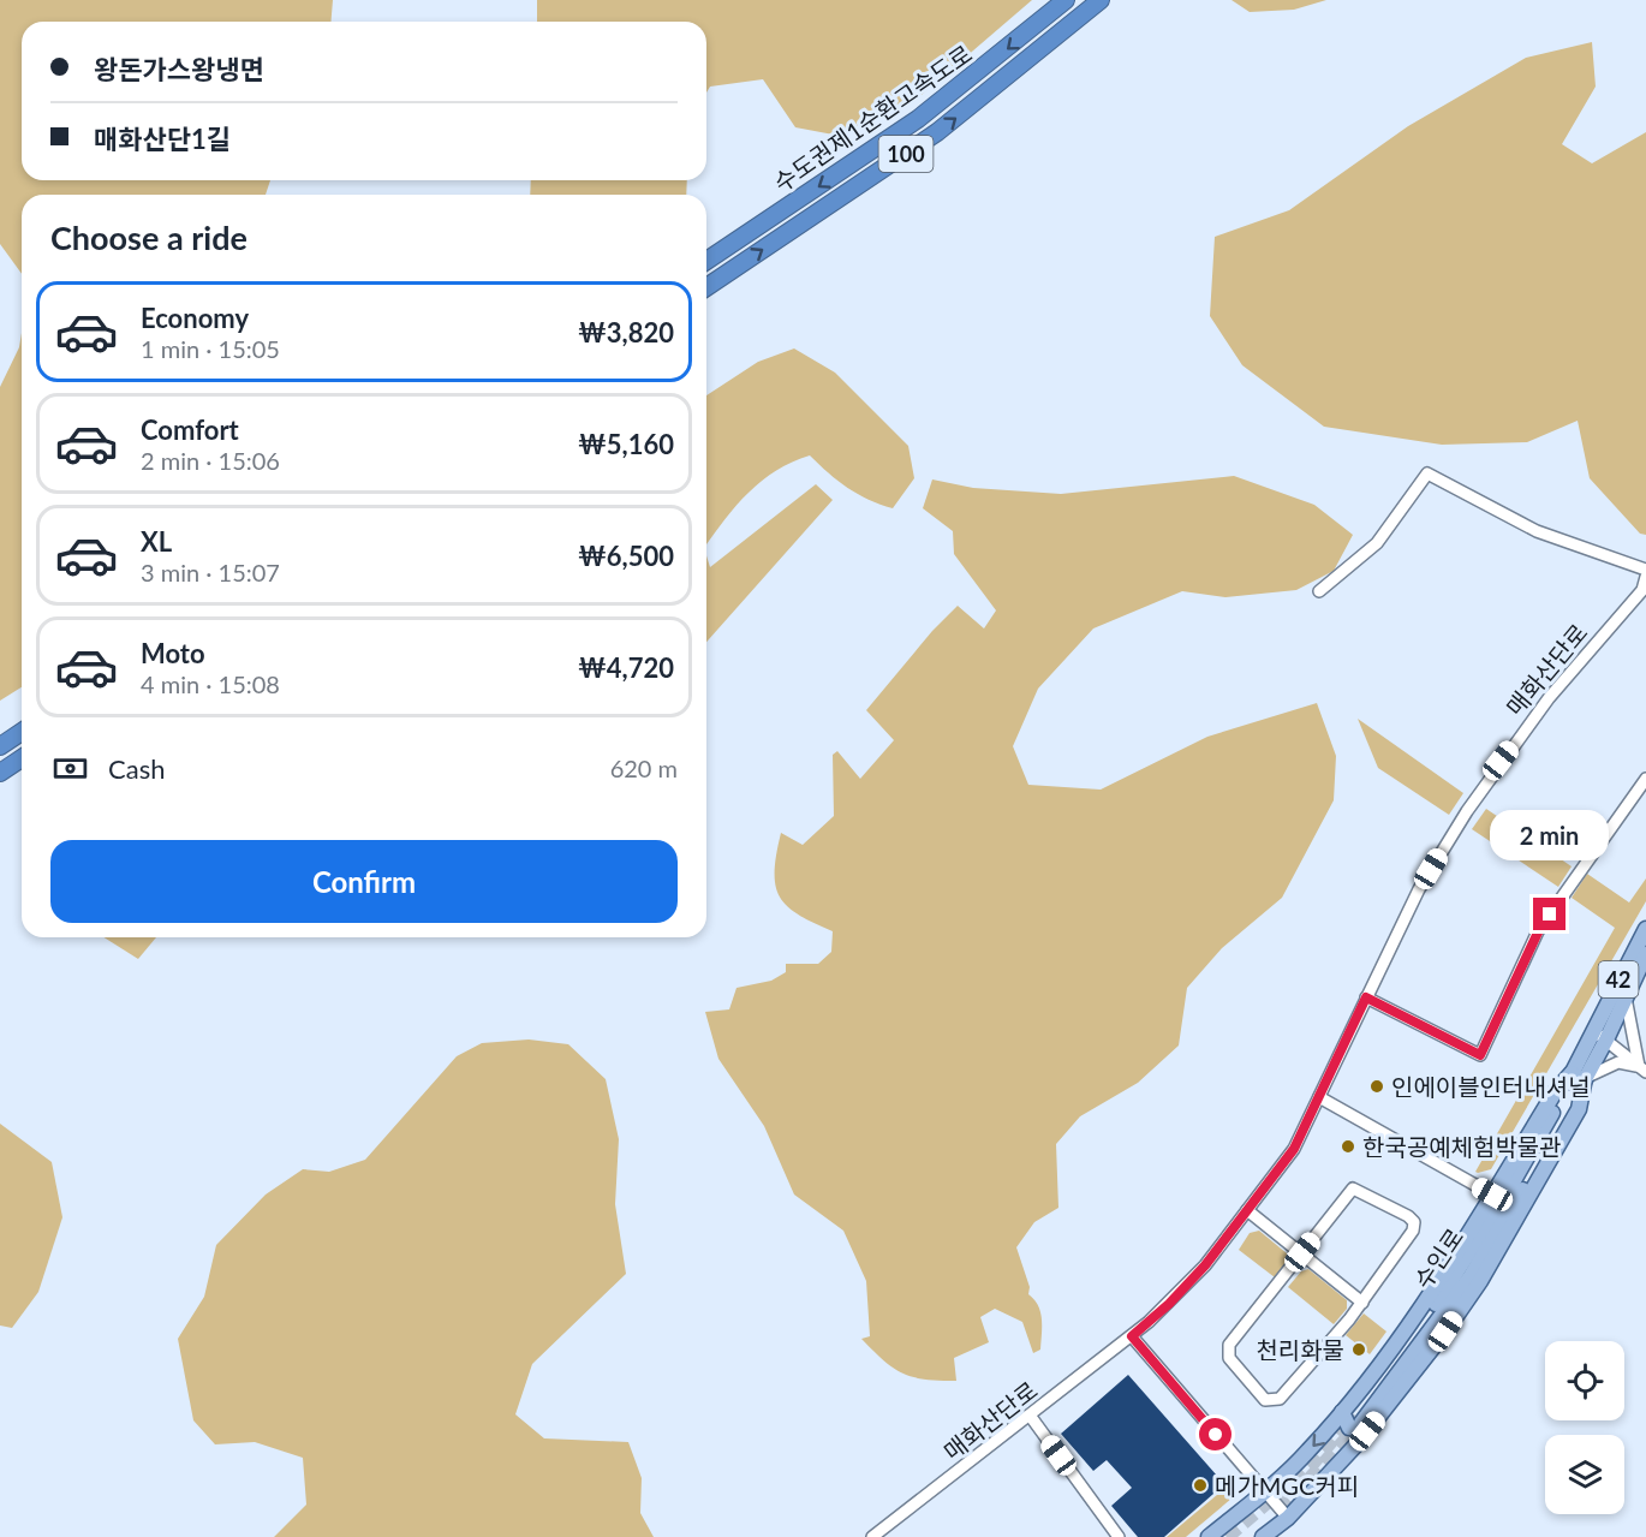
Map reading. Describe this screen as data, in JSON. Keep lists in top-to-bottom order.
{
  "streets": {
    "highway": ["수도권제1순환고속도로", "100"],
    "main road": ["42", "수인로"],
    "street": ["매화산단로"]
  },
  "places": [
    "인에이블인터내셔널",
    "한국공예체험박물관",
    "천리화물",
    "메가MGC커피"
  ],
  "page": {
    "banner": ["왕돈가스왕냉면", "매화산단1길"],
    "heading": "Choose a ride",
    "list": [
      {
        "name": "Economy",
        "note": "1 min · 15:05",
        "value": "₩3,820"
      },
      {
        "name": "Comfort",
        "note": "2 min · 15:06",
        "value": "₩5,160"
      },
      {
        "name": "XL",
        "note": "3 min · 15:07",
        "value": "₩6,500"
      },
      {
        "name": "Moto",
        "note": "4 min · 15:08",
        "value": "₩4,720"
      }
    ],
    "pay": ["Cash", "620 m"],
    "bubble": "2 min",
    "buttons": "Confirm"
  }
}
